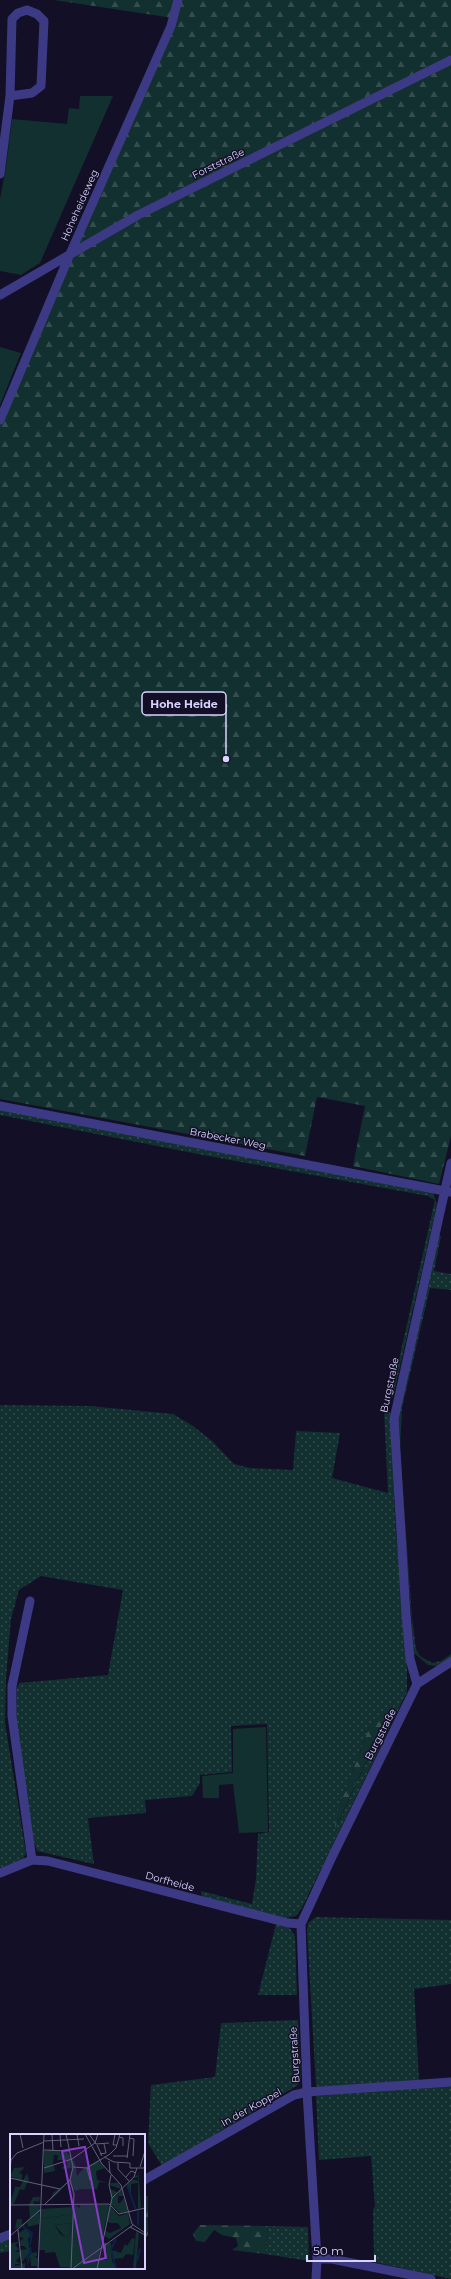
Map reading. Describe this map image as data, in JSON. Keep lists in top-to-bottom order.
{
  "streets": {
    "street": [
      "Forststraße",
      "Hoheheideweg",
      "Brabecker Weg",
      "Burgstraße",
      "Dorfheide",
      "In der Koppel"
    ]
  },
  "crossings": [
    ["Forststraße", "Hoheheideweg"],
    ["Brabecker Weg", "Burgstraße"],
    ["Burgstraße", "Dorfheide"],
    ["Burgstraße", "In der Koppel"]
  ],
  "places": ["Hohe Heide"],
  "scale_bar": "50 m"
}
